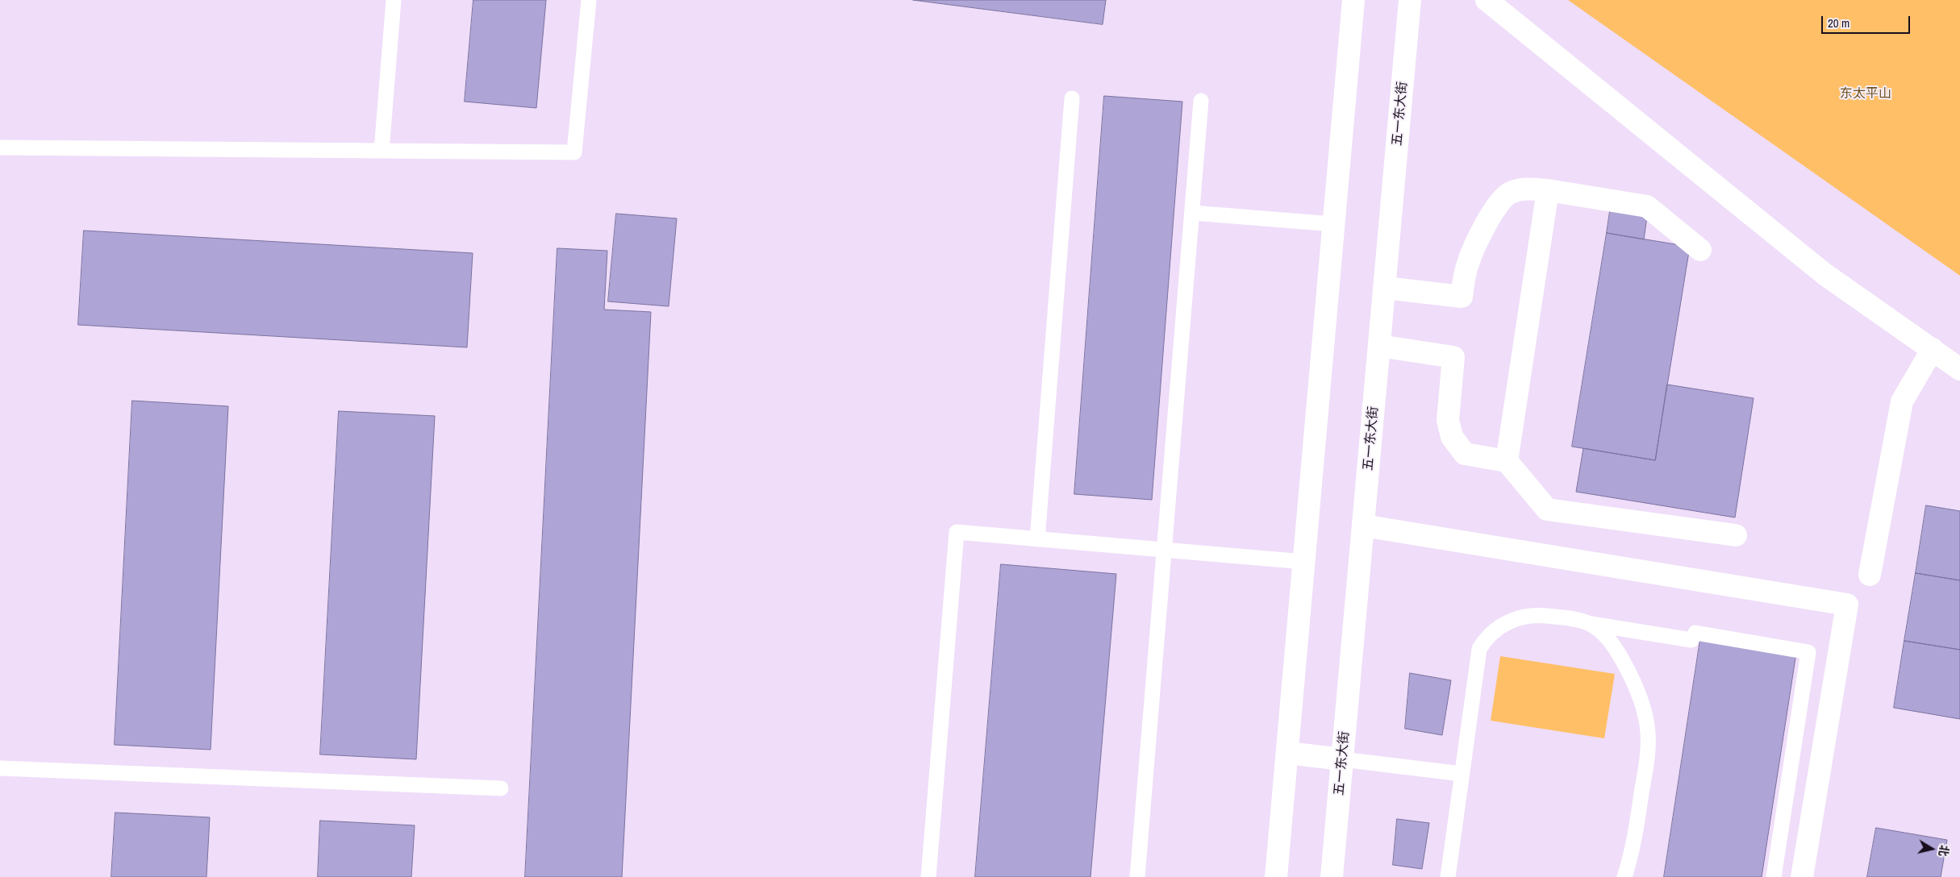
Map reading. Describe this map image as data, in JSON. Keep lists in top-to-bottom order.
{
  "streets": {
    "street": ["五一东大街"]
  },
  "parks": ["东太平山"],
  "scale_bar": "20 m",
  "north": "right"
}
